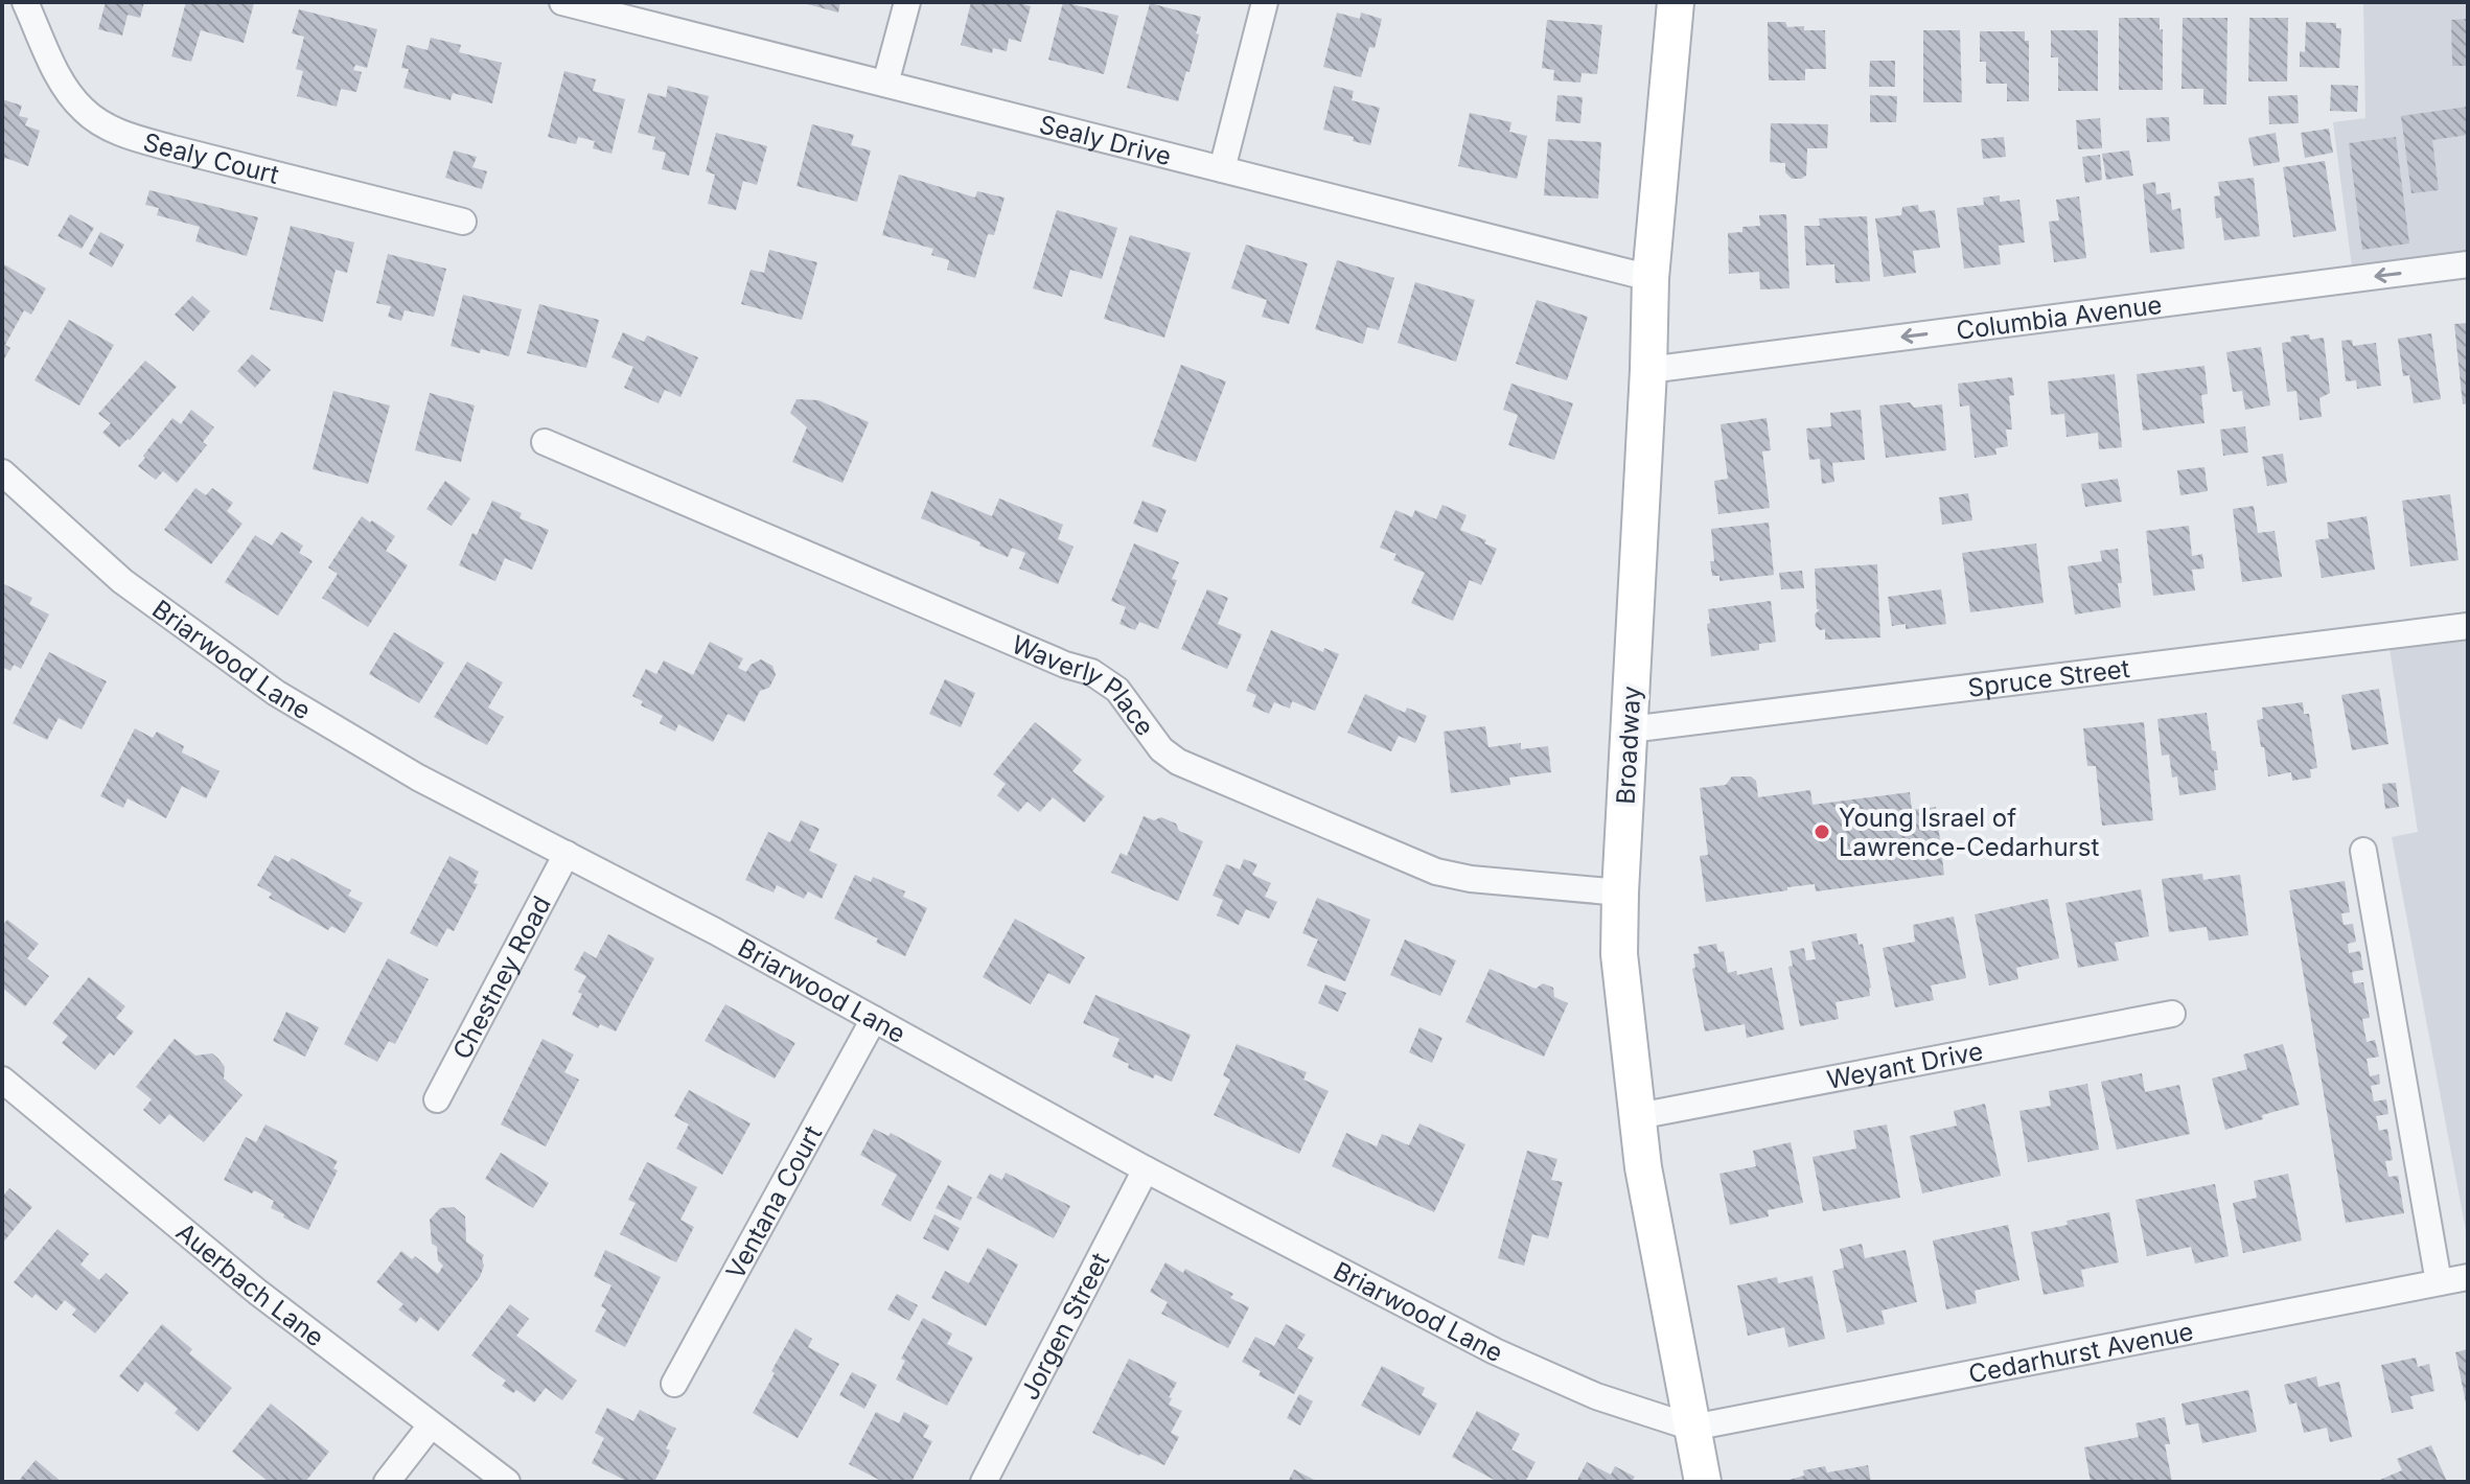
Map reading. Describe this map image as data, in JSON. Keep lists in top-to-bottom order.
{
  "streets": {
    "main road": ["Broadway"],
    "street": [
      "Sealy Drive",
      "Sealy Court",
      "Columbia Avenue",
      "Briarwood Lane",
      "Spruce Street",
      "Waverly Place",
      "Chestney Road",
      "Weyant Drive",
      "Ventana Court",
      "Auerbach Lane",
      "Jorgen Street",
      "Cedarhurst Avenue"
    ]
  },
  "crossings": [
    ["Sealy Drive", "Broadway"],
    ["Columbia Avenue", "Broadway"],
    ["Briarwood Lane", "Broadway"],
    ["Briarwood Lane", "Chestney Road"],
    ["Briarwood Lane", "Ventana Court"],
    ["Briarwood Lane", "Jorgen Street"],
    ["Briarwood Lane", "Cedarhurst Avenue"],
    ["Spruce Street", "Broadway"],
    ["Waverly Place", "Broadway"],
    ["Broadway", "Weyant Drive"],
    ["Broadway", "Cedarhurst Avenue"]
  ],
  "one_way": ["Columbia Avenue"],
  "places": ["Young Israel of Lawrence-Cedarhurst"]
}
